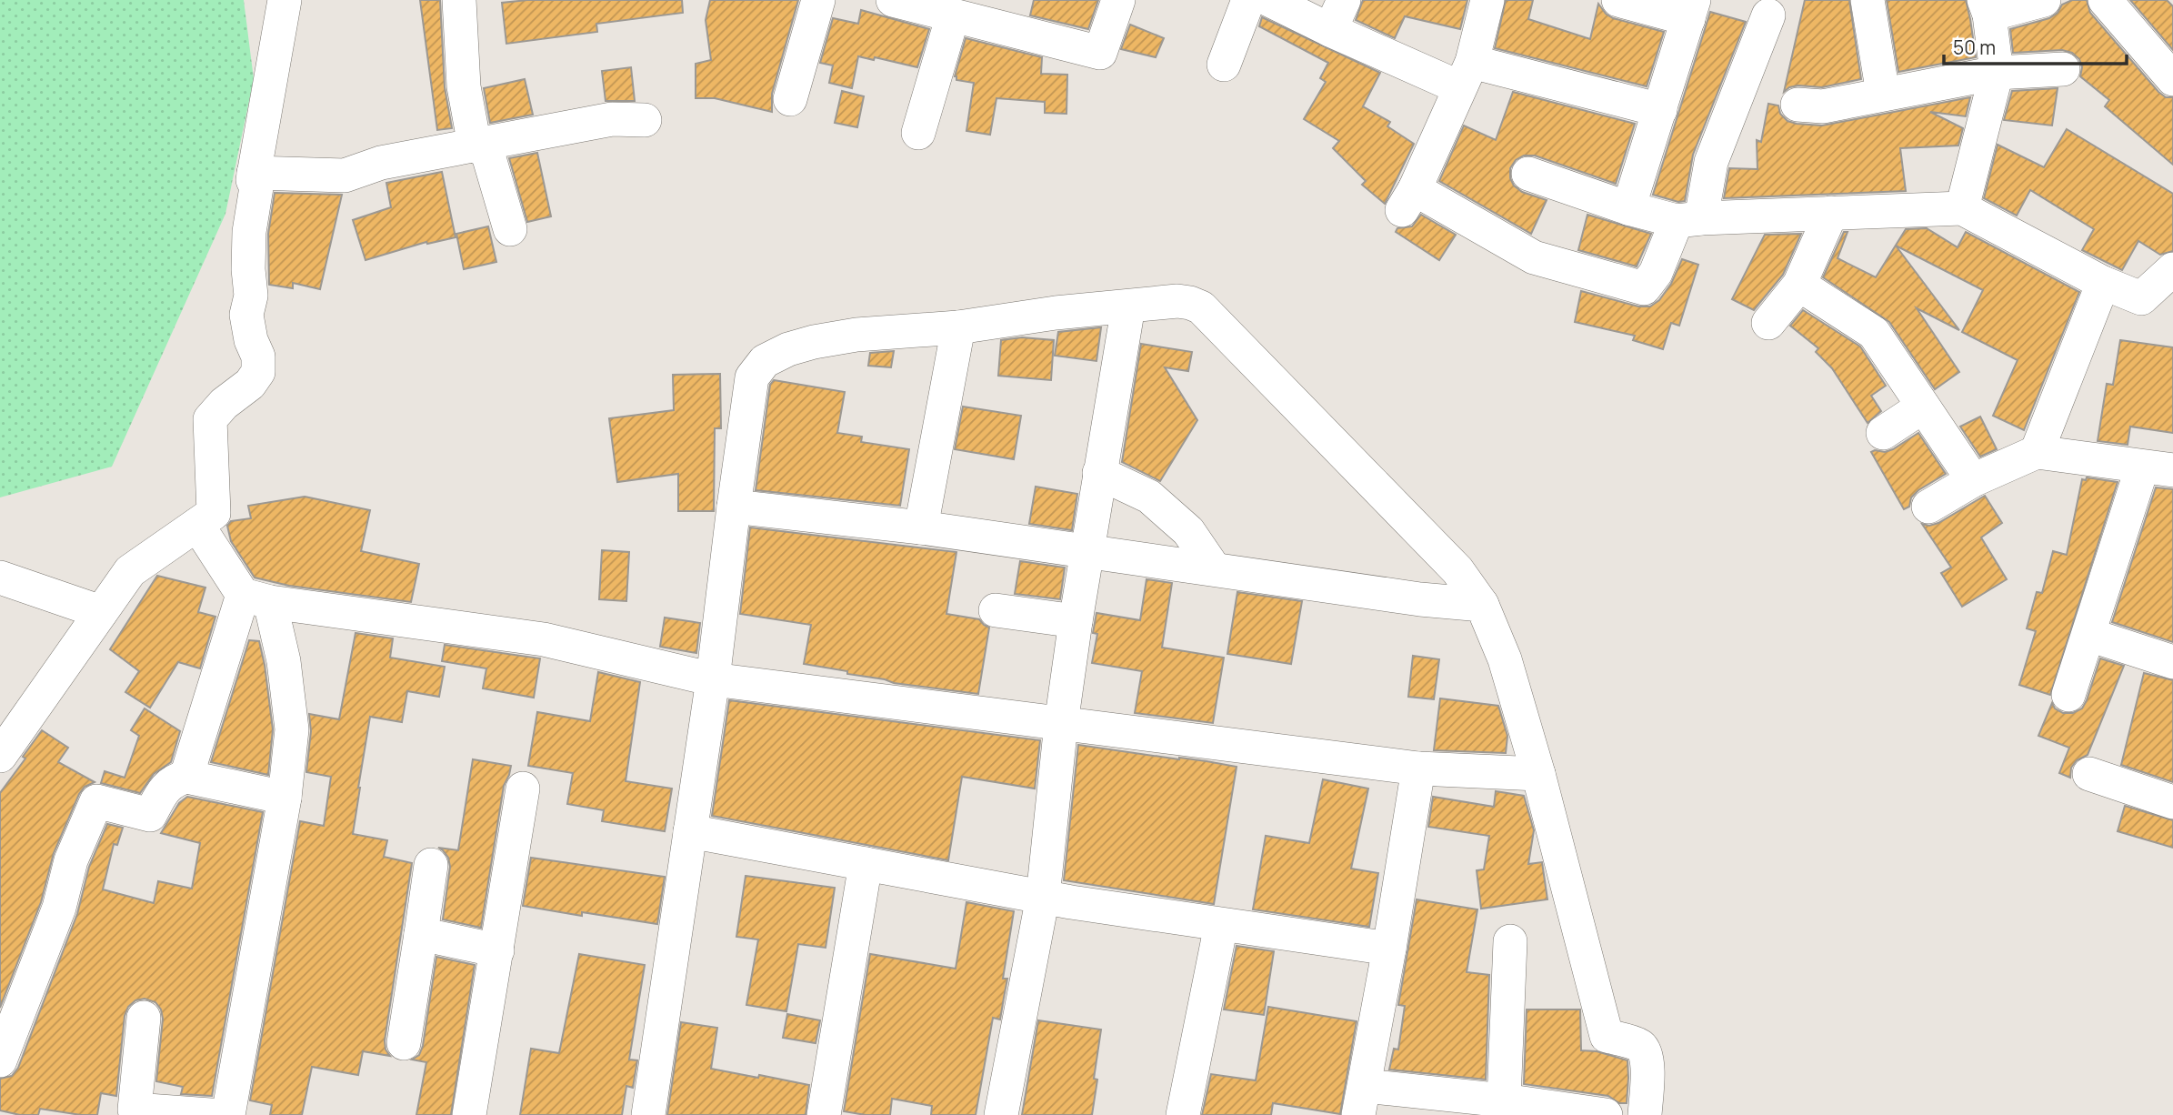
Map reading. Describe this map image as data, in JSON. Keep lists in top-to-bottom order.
{
  "scale_bar": "50 m"
}
